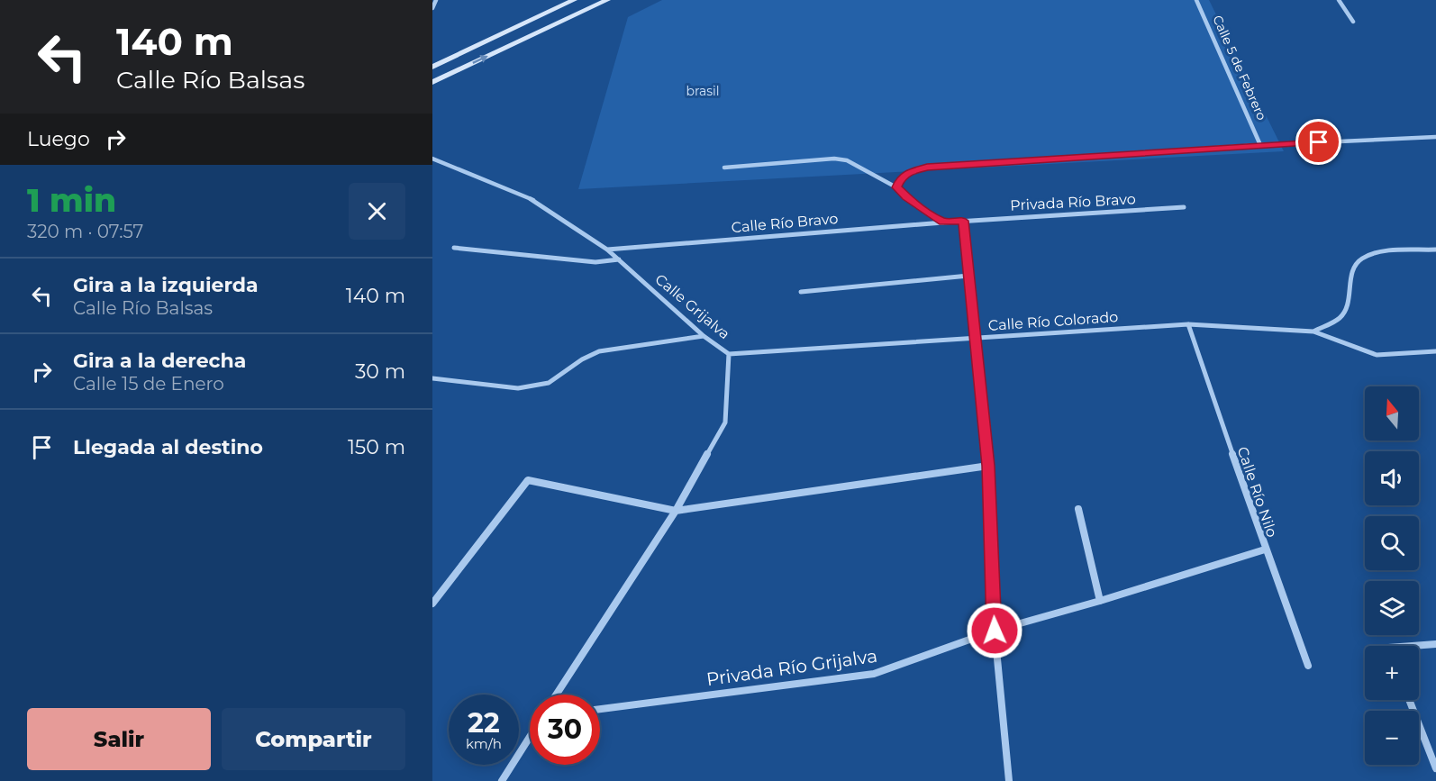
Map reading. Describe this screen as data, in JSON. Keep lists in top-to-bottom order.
{
  "streets": {
    "street": [
      "Calle 5 de Febrero",
      "Privada Río Bravo",
      "Calle Río Bravo",
      "Calle Grijalva",
      "Calle Río Colorado",
      "Calle Río Nilo",
      "Privada Río Grijalva"
    ]
  },
  "crossings": [
    ["Privada Río Bravo", "Calle Río Bravo"],
    ["Calle Río Bravo", "Calle Grijalva"],
    ["Calle Grijalva", "Calle Río Colorado"],
    ["Calle Río Colorado", "Calle Río Nilo"],
    ["Calle Río Nilo", "Privada Río Grijalva"]
  ],
  "parks": ["brasil"],
  "north": "top",
  "page": {
    "turn": ["140 m", "Calle Río Balsas"],
    "then": "Luego",
    "heading": ["1 min", "320 m · 07:57"],
    "list": [
      {
        "name": "Gira a la izquierda",
        "note": "Calle Río Balsas",
        "value": "140 m"
      },
      {
        "name": "Gira a la derecha",
        "note": "Calle 15 de Enero",
        "value": "30 m"
      },
      {
        "name": "Llegada al destino",
        "value": "150 m"
      }
    ],
    "map_buttons": ["+", "−"],
    "speed": "22 km/h",
    "limit": "30",
    "buttons": ["Salir", "Compartir"]
  }
}
